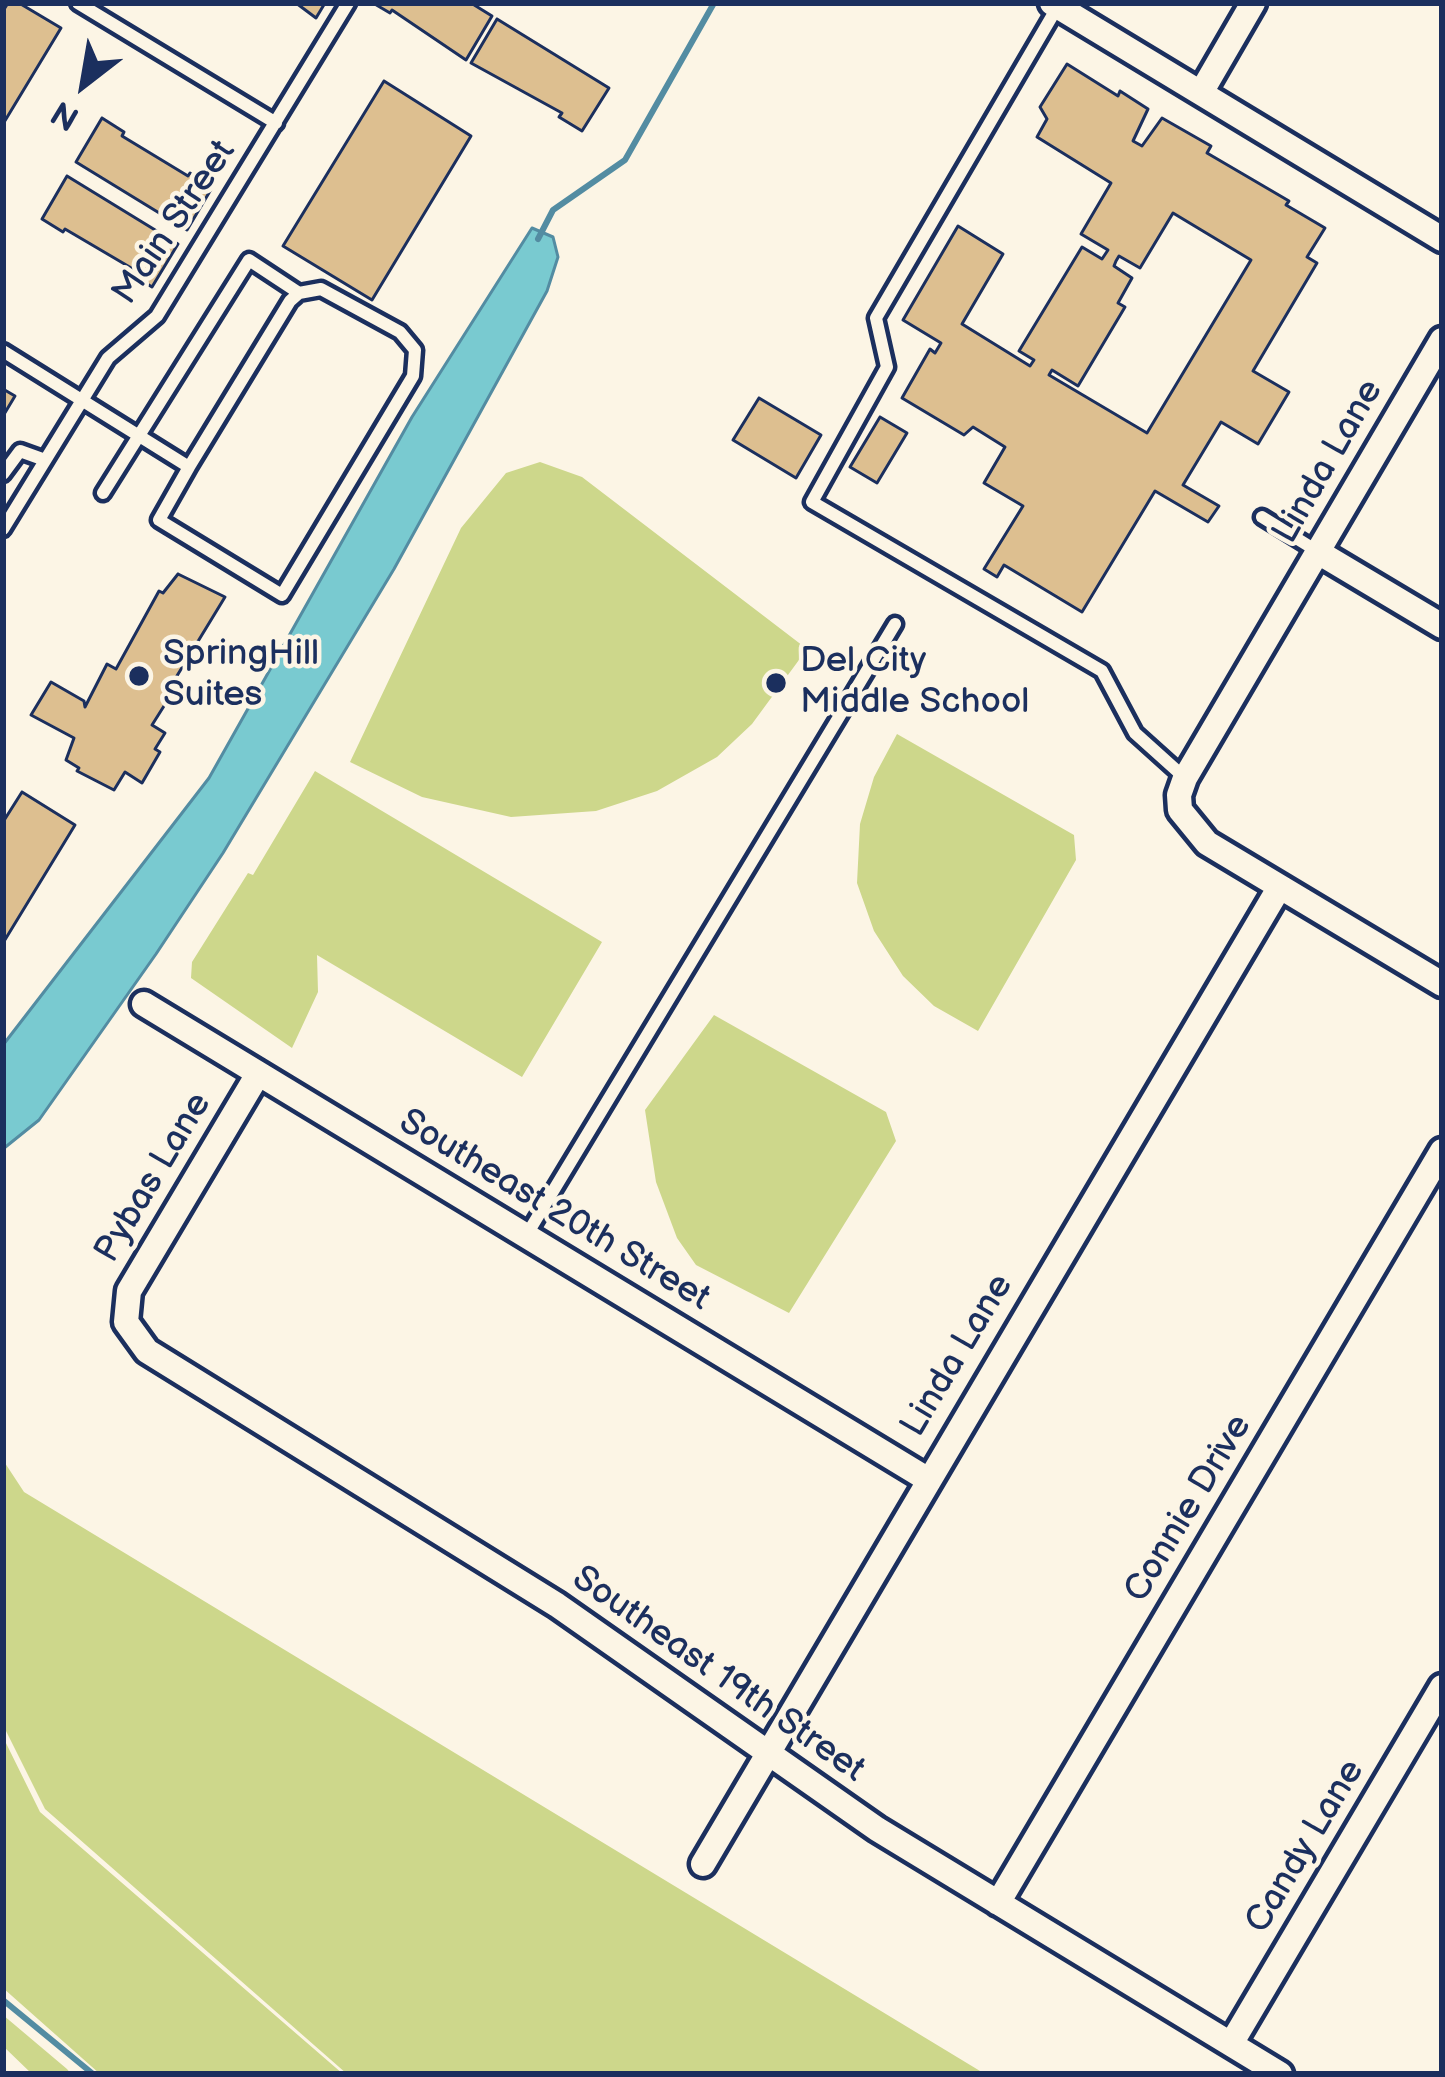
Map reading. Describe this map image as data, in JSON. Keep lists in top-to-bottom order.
{
  "streets": {
    "street": [
      "Linda Lane",
      "Pybas Lane",
      "Southeast 20th Street",
      "Connie Drive",
      "Southeast 19th Street",
      "Candy Lane"
    ],
    "lane": ["Main Street"]
  },
  "crossings": [
    ["Linda Lane", "Southeast 20th Street"],
    ["Linda Lane", "Southeast 19th Street"],
    ["Pybas Lane", "Southeast 20th Street"],
    ["Pybas Lane", "Southeast 19th Street"],
    ["Connie Drive", "Southeast 19th Street"],
    ["Southeast 19th Street", "Candy Lane"]
  ],
  "places": ["SpringHill Suites", "Del City Middle School"],
  "north": "bottom left"
}
